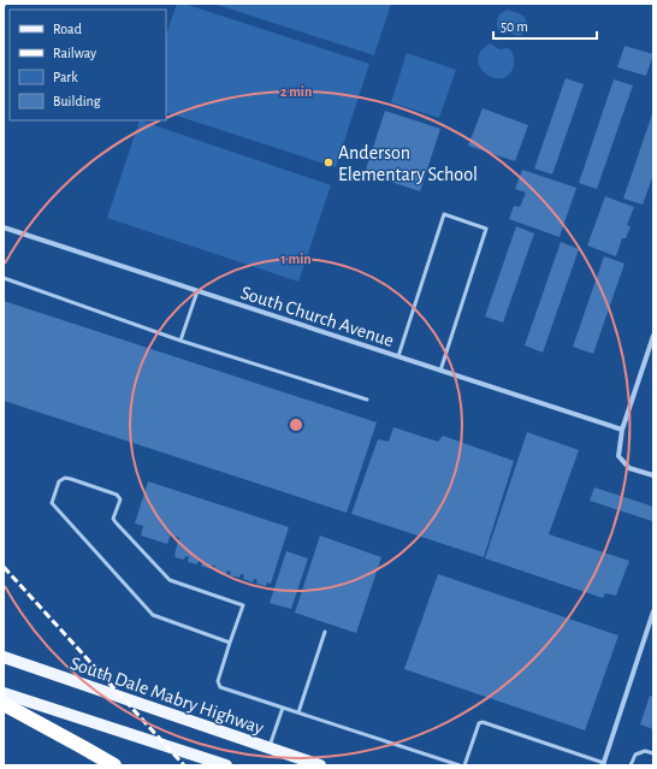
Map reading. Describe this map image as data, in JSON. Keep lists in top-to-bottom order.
{
  "streets": {
    "main road": ["South Dale Mabry Highway"],
    "street": ["South Church Avenue"]
  },
  "places": ["Anderson Elementary School"],
  "legend": [
    "Road",
    "Railway",
    "Park",
    "Building"
  ],
  "scale_bar": "50 m",
  "rings": ["2 min", "1 min"]
}
